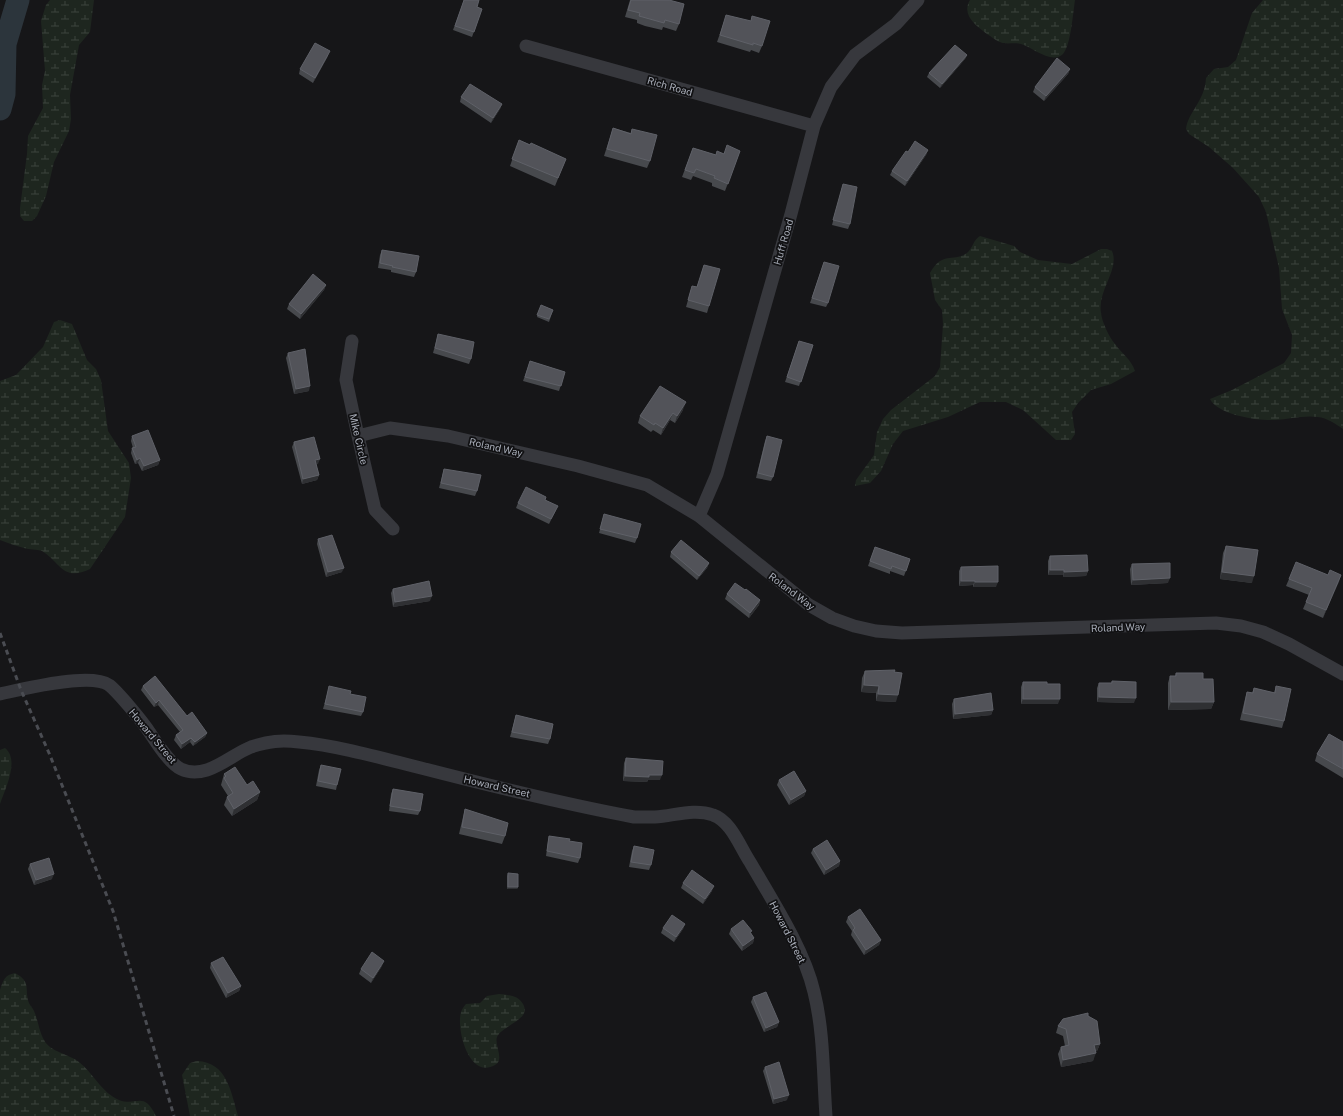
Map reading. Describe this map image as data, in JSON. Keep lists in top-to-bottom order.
{
  "streets": {
    "street": [
      "Rich Road",
      "Huff Road",
      "Mike Circle",
      "Roland Way",
      "Howard Street"
    ]
  },
  "crossings": [
    ["Rich Road", "Huff Road"],
    ["Huff Road", "Roland Way"],
    ["Mike Circle", "Roland Way"]
  ]
}
